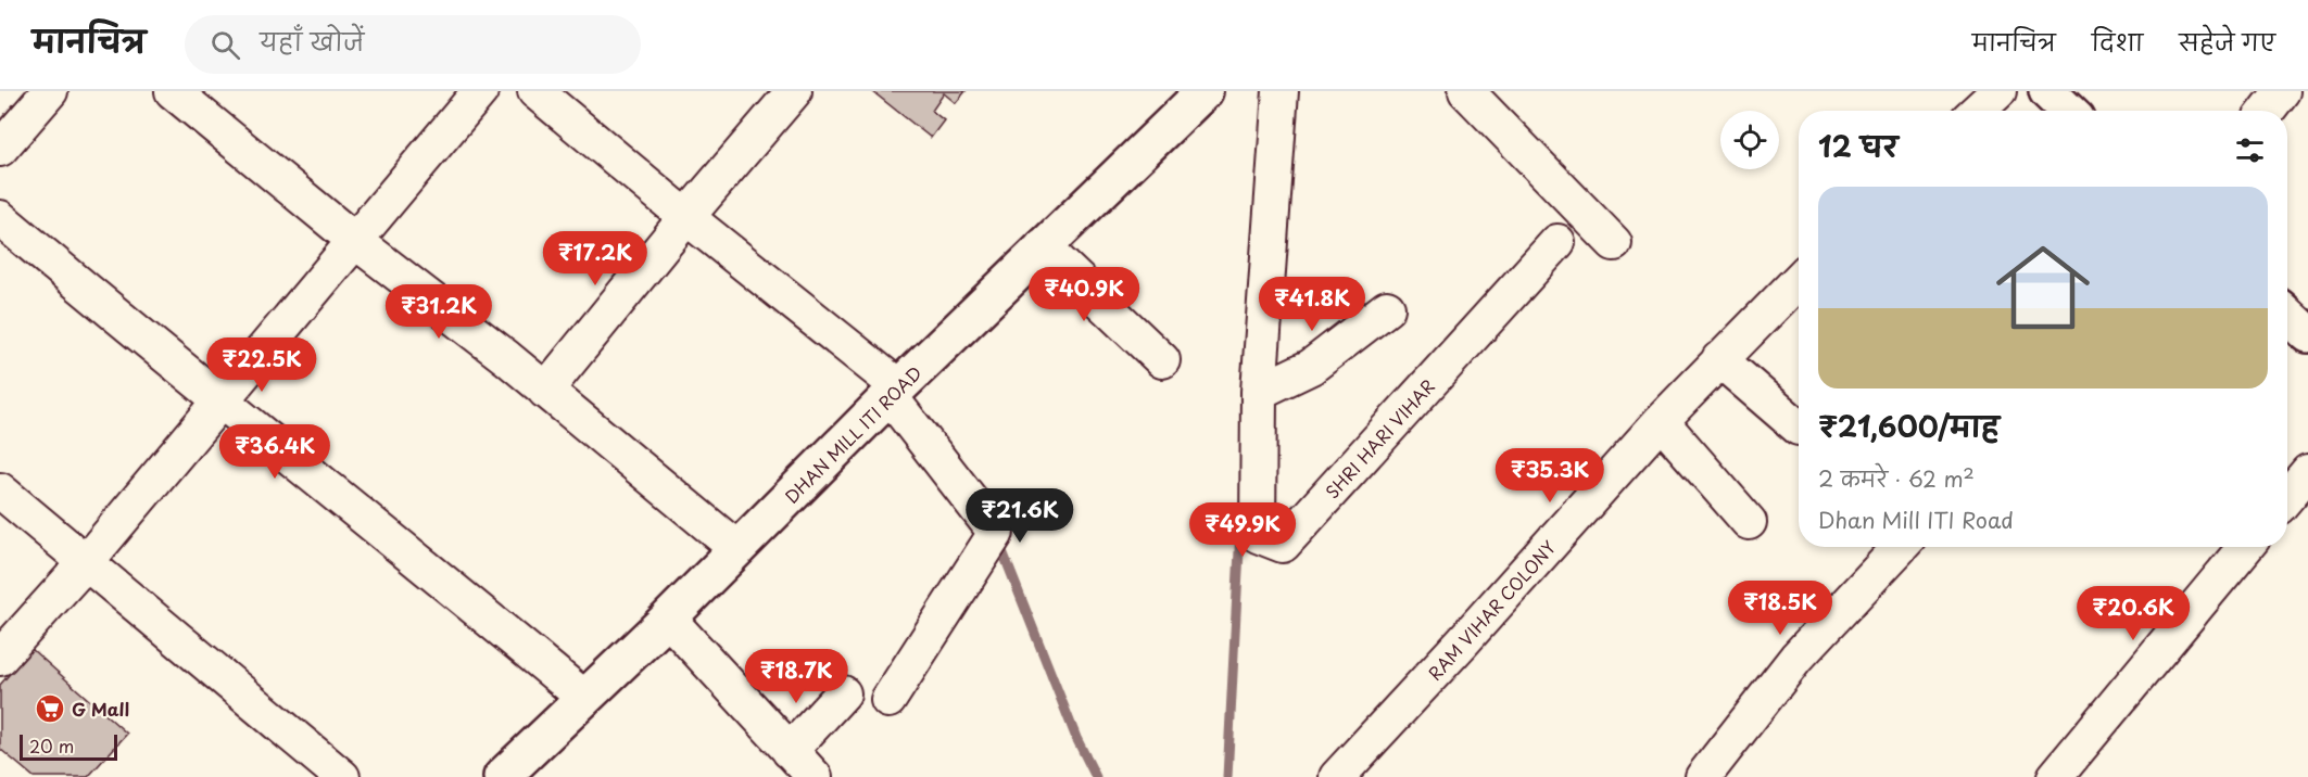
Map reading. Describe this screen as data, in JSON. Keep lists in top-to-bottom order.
{
  "streets": {
    "street": ["DHAN MILL ITI ROAD", "SHRI HARI VIHAR", "RAM VIHAR COLONY"]
  },
  "places": {
    "supermarket": ["G Mall"]
  },
  "scale_bar": "20 m",
  "page": {
    "header": "मानचित्र",
    "search": "यहाँ खोजें",
    "nav": ["मानचित्र", "दिशा", "सहेजे गए"],
    "heading": "12 घर",
    "list": [
      {
        "name": "₹21,600/माह",
        "note": "2 कमरे · 62 m² · Dhan Mill ITI Road"
      }
    ],
    "price": [
      "₹17.2K",
      "₹40.9K",
      "₹41.8K",
      "₹31.2K",
      "₹22.5K",
      "₹36.4K",
      "₹35.3K",
      "₹21.6K",
      "₹49.9K",
      "₹18.5K",
      "₹20.6K",
      "₹18.7K"
    ],
    "scale": "20 m"
  }
}
